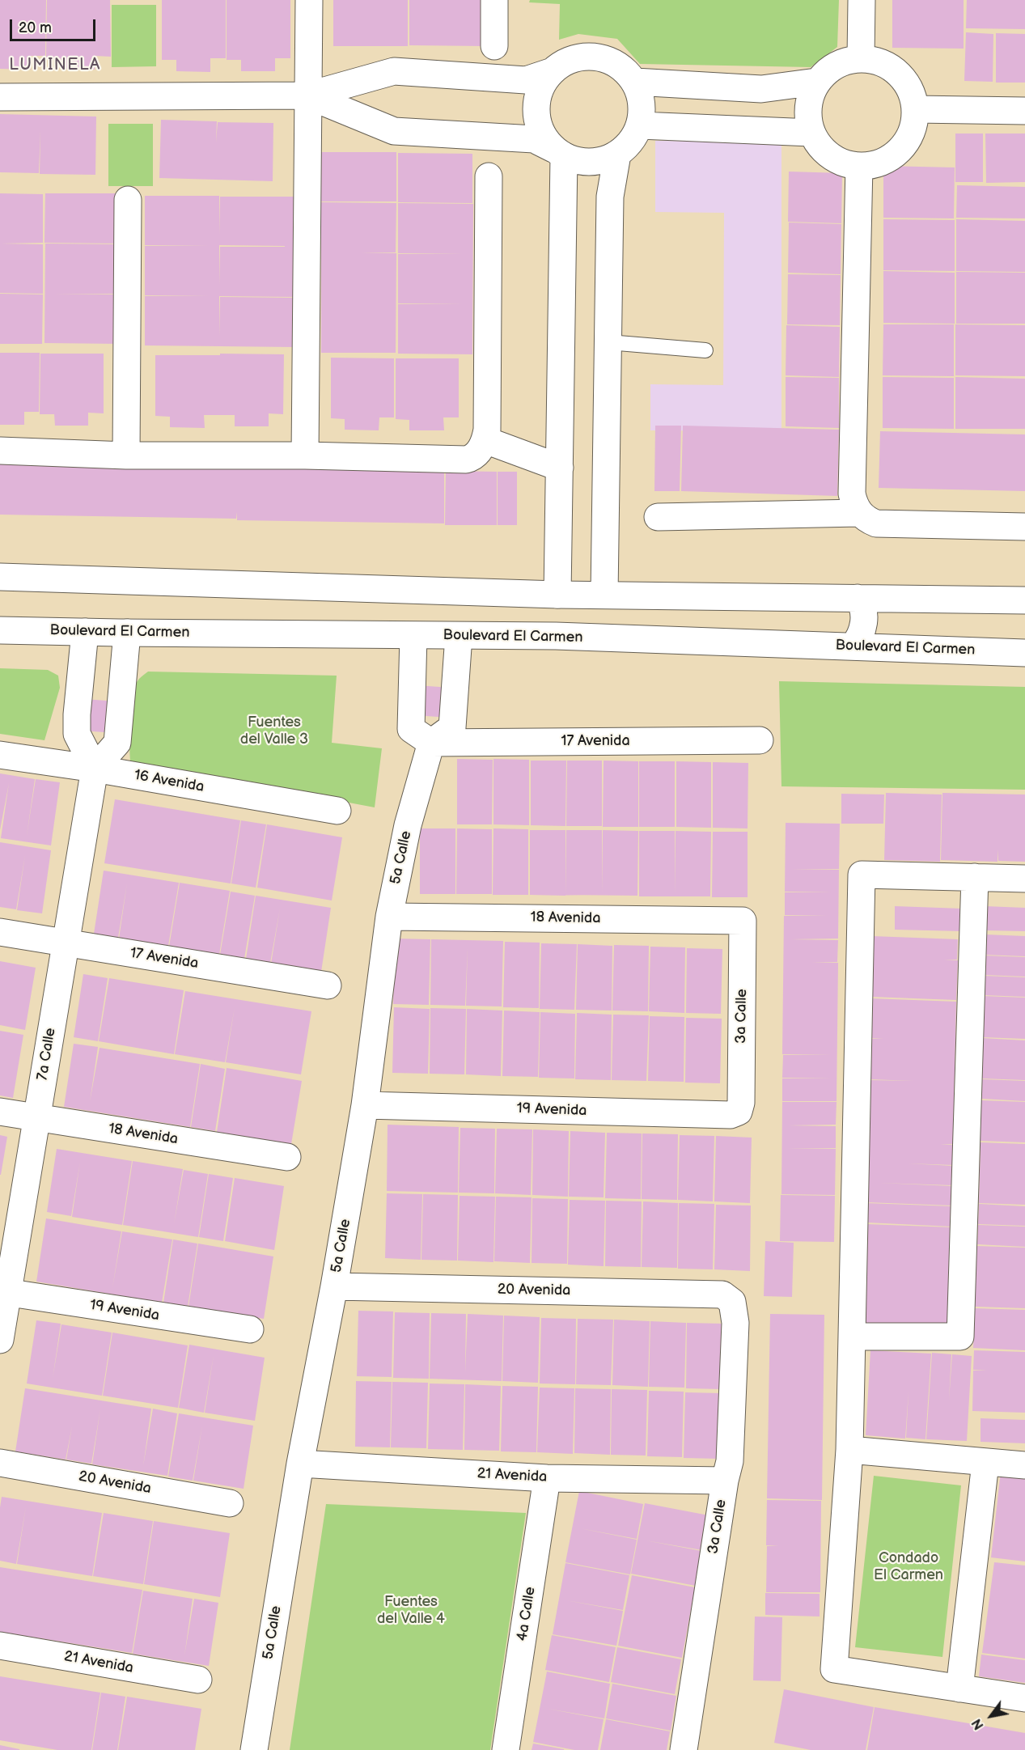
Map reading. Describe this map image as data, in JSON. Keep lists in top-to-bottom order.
{
  "streets": {
    "street": [
      "Boulevard El Carmen",
      "17 Avenida",
      "16 Avenida",
      "5a Calle",
      "18 Avenida",
      "3a Calle",
      "7a Calle",
      "19 Avenida",
      "20 Avenida",
      "21 Avenida",
      "4a Calle"
    ]
  },
  "crossings": [
    ["17 Avenida", "5a Calle"],
    ["17 Avenida", "7a Calle"],
    ["16 Avenida", "7a Calle"],
    ["5a Calle", "18 Avenida"],
    ["5a Calle", "19 Avenida"],
    ["5a Calle", "20 Avenida"],
    ["5a Calle", "21 Avenida"],
    ["18 Avenida", "3a Calle"],
    ["18 Avenida", "7a Calle"],
    ["3a Calle", "19 Avenida"],
    ["3a Calle", "20 Avenida"],
    ["3a Calle", "21 Avenida"],
    ["7a Calle", "19 Avenida"],
    ["21 Avenida", "4a Calle"]
  ],
  "districts": ["LUMINELA"],
  "parks": ["Fuentes del Valle 3", "Condado El Carmen", "Fuentes del Valle 4"],
  "scale_bar": "20 m",
  "north": "bottom left"
}
